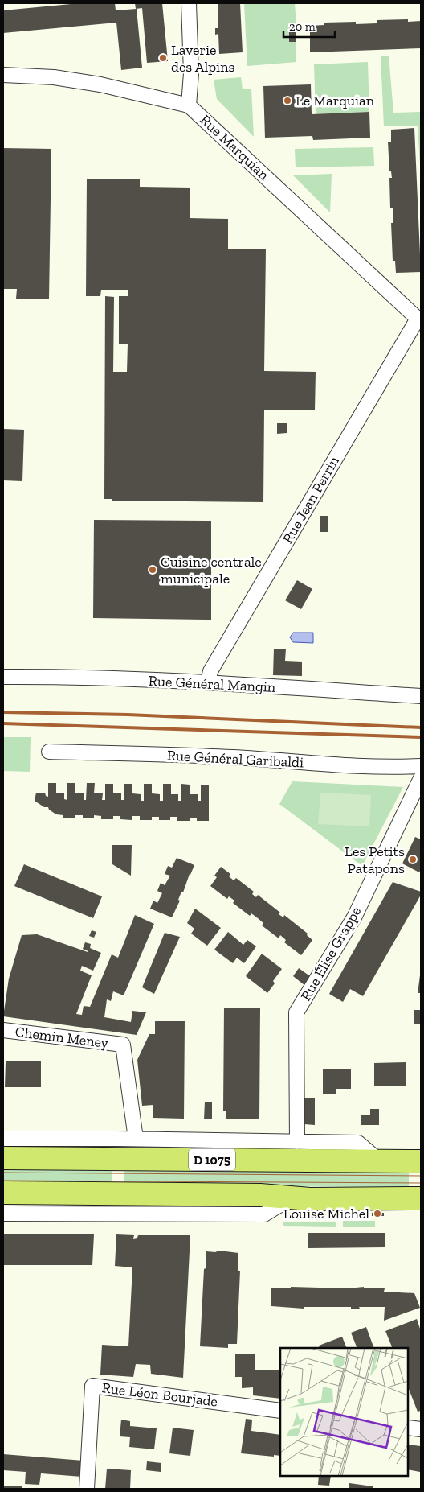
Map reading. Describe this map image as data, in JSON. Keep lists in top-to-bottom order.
{
  "streets": {
    "main road": ["D 1075"],
    "street": [
      "Rue Marquian",
      "Rue Jean Perrin",
      "Rue Général Mangin",
      "Rue Général Garibaldi",
      "Rue Élise Grappe",
      "Chemin Meney",
      "Rue Léon Bourjade"
    ]
  },
  "crossings": [
    ["Rue Marquian", "Rue Jean Perrin"],
    ["Rue Jean Perrin", "Rue Général Mangin"]
  ],
  "places": [
    "Laverie des Alpins",
    "Le Marquian",
    "Cuisine centrale municipale",
    "Les Petits Patapons",
    "Louise Michel"
  ],
  "scale_bar": "20 m"
}
